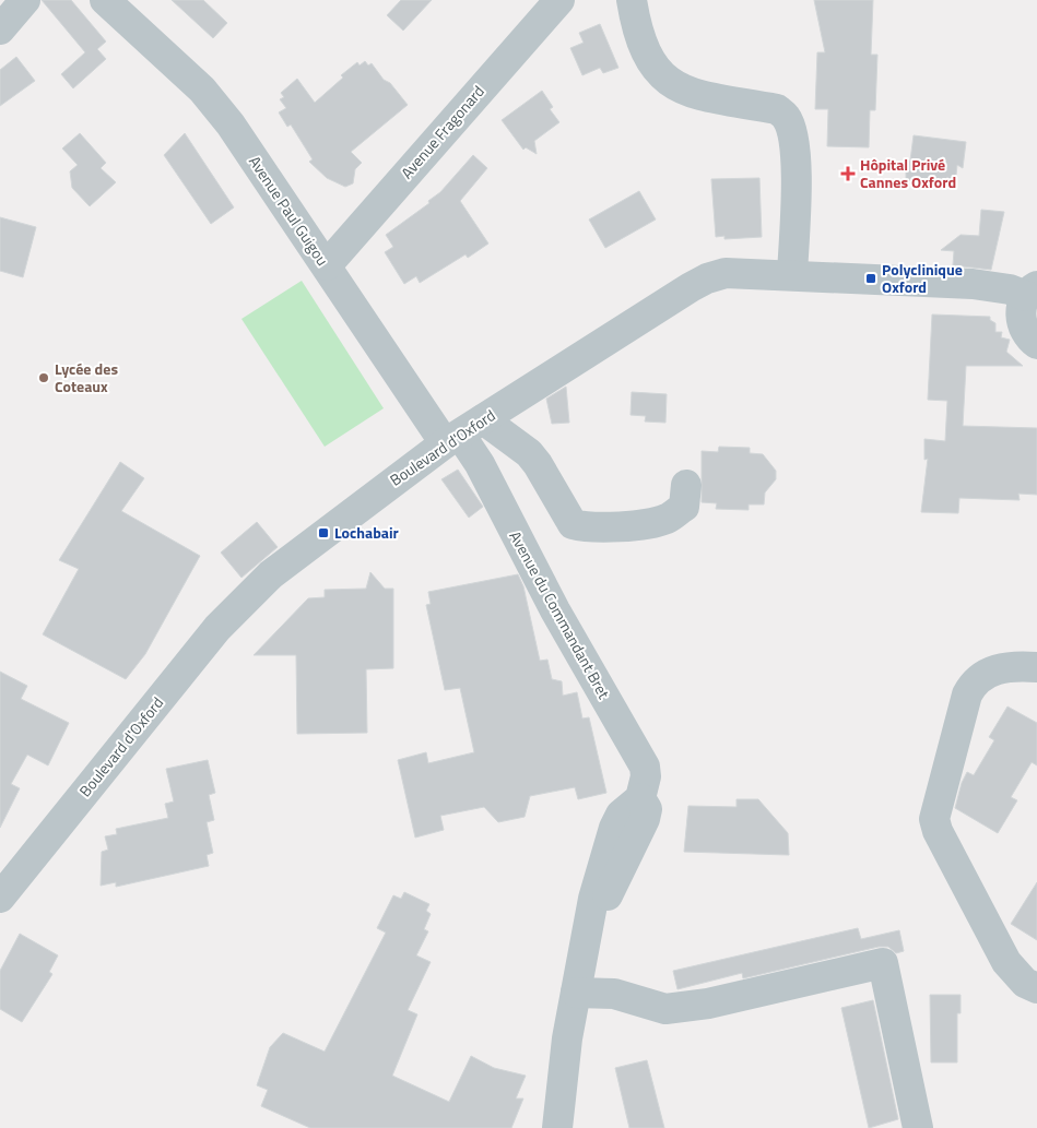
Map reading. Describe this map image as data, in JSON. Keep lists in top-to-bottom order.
{
  "streets": {
    "street": [
      "Avenue Fragonard",
      "Avenue Paul Guigou",
      "Boulevard d'Oxford",
      "Avenue du Commandant Bret"
    ]
  },
  "crossings": [
    ["Avenue Fragonard", "Avenue Paul Guigou"],
    ["Avenue Paul Guigou", "Boulevard d'Oxford"],
    ["Avenue Paul Guigou", "Avenue du Commandant Bret"],
    ["Boulevard d'Oxford", "Avenue du Commandant Bret"]
  ],
  "places": {
    "health": ["Hôpital Privé Cannes Oxford"],
    "transit": ["Polyclinique Oxford", "Lochabair"],
    "other": ["Lycée des Coteaux"]
  }
}
